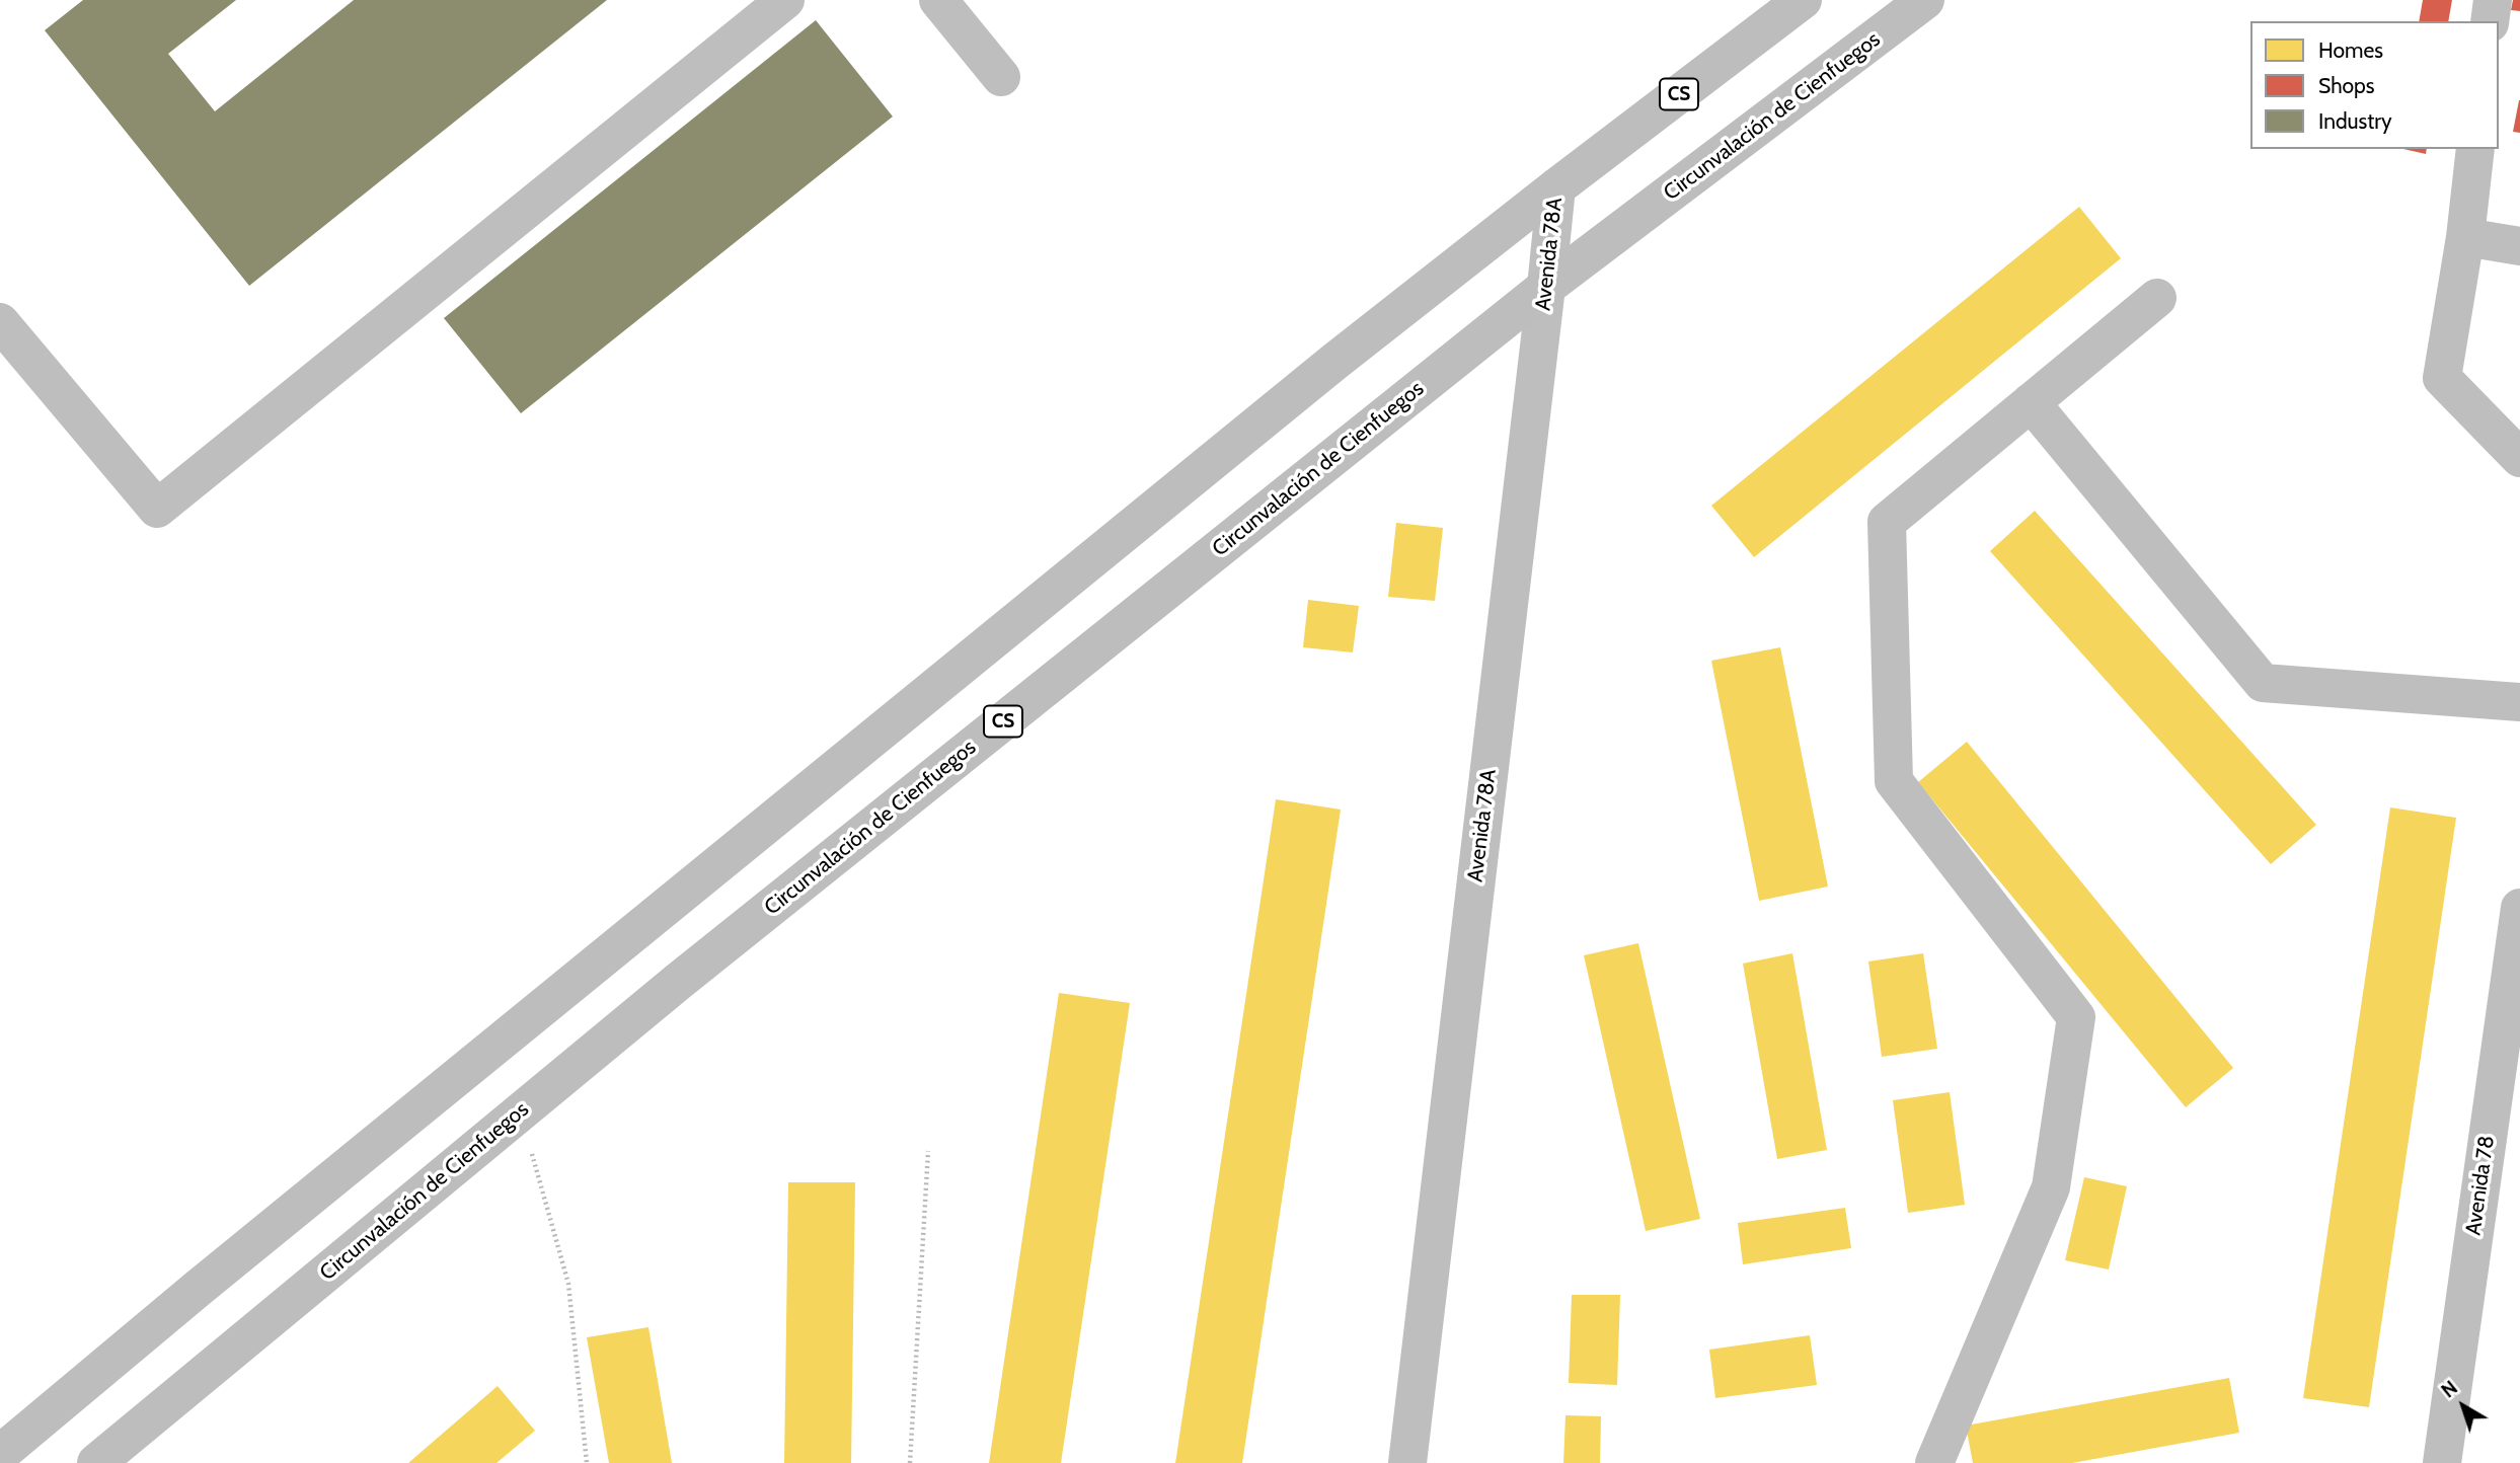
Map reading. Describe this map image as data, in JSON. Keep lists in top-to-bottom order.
{
  "streets": {
    "highway": ["CS", "Circunvalación de Cienfuegos"],
    "street": ["Avenida 78A", "Avenida 78"]
  },
  "crossings": [
    ["CS", "Avenida 78A"],
    ["Circunvalación de Cienfuegos", "Avenida 78A"]
  ],
  "legend": ["Homes", "Shops", "Industry"],
  "north": "top left"
}
